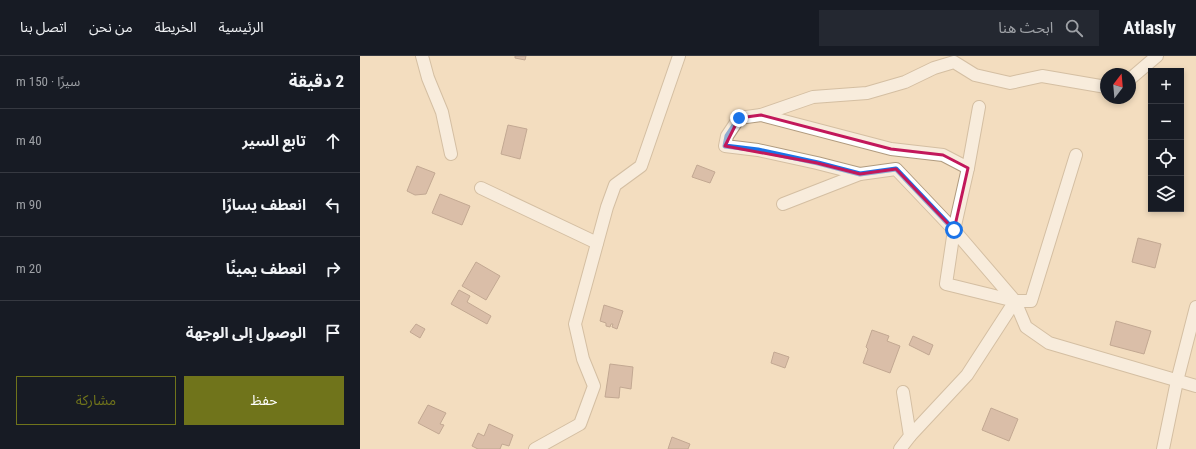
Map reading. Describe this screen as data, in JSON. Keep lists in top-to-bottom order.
{
  "north": "top",
  "page": {
    "header": "Atlasly",
    "search": "ابحث هنا",
    "nav": [
      "الرئيسية",
      "الخريطة",
      "من نحن",
      "اتصل بنا"
    ],
    "heading": ["2 دقيقة", "سيرًا · 150 m"],
    "map_buttons": ["+", "−"],
    "list": [
      ["تابع السير", "40 m"],
      ["انعطف يسارًا", "90 m"],
      ["انعطف يمينًا", "20 m"],
      "الوصول إلى الوجهة"
    ],
    "buttons": ["حفظ", "مشاركة"]
  }
}
